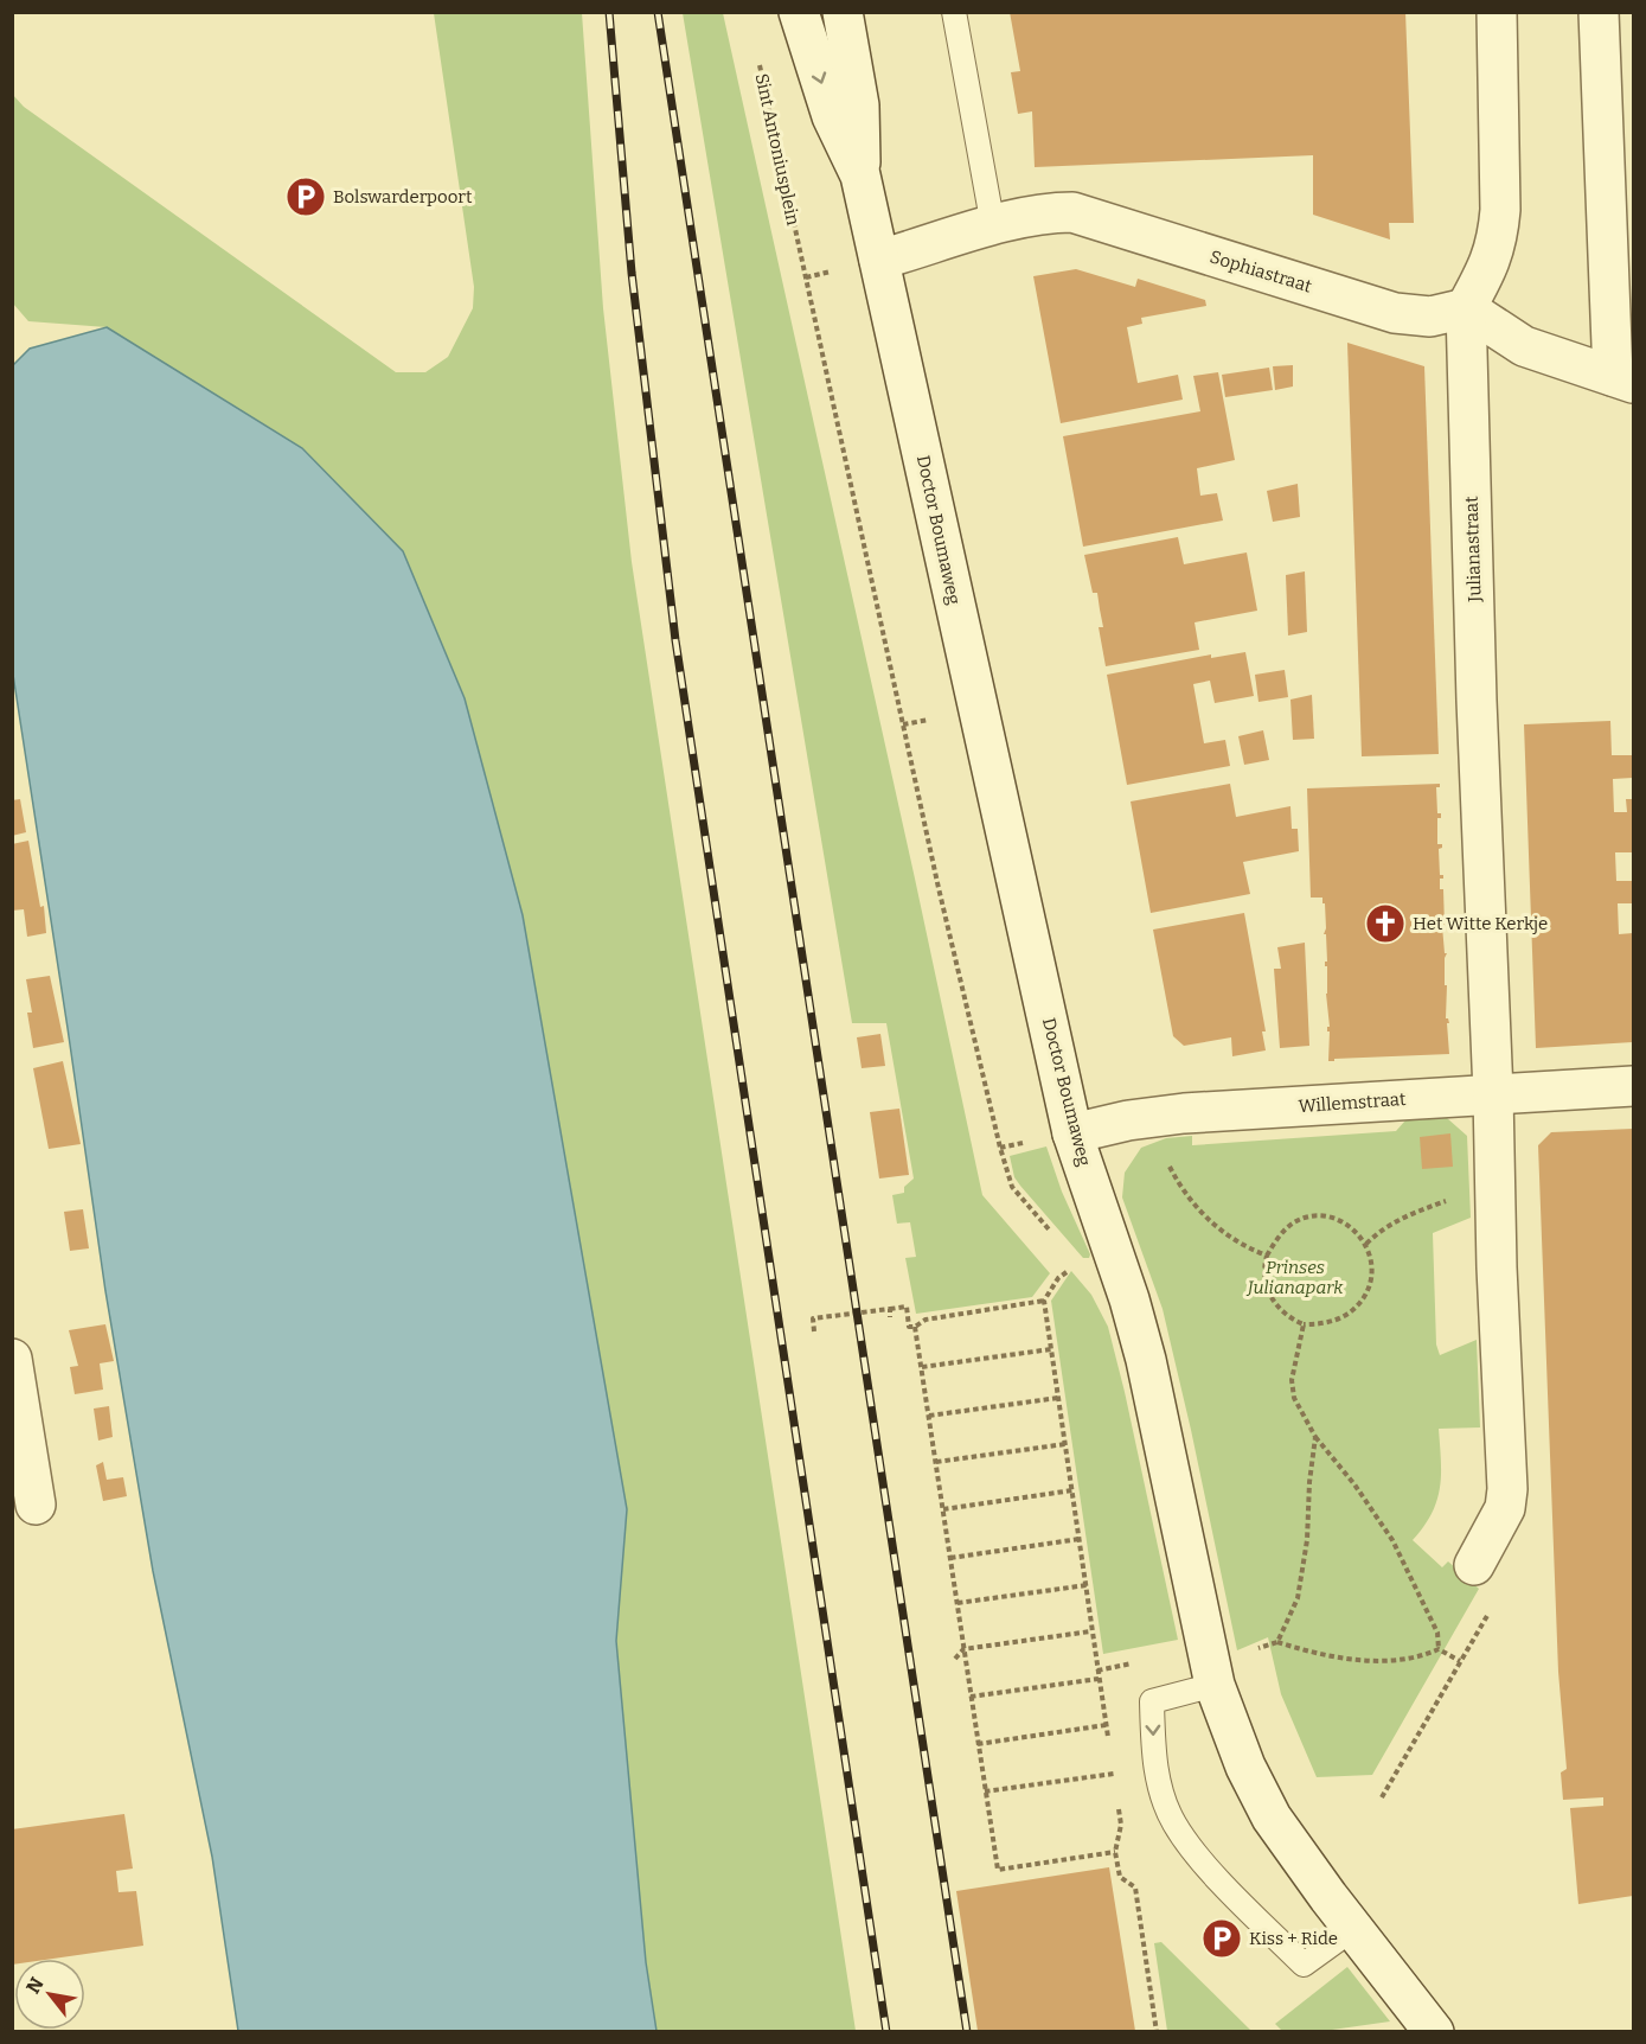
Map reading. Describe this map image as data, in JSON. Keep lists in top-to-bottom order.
{
  "streets": {
    "street": [
      "Sophiastraat",
      "Doctor Boumaweg",
      "Julianastraat",
      "Willemstraat"
    ],
    "path": ["Sint Antoniusplein"]
  },
  "crossings": [
    ["Sophiastraat", "Doctor Boumaweg"],
    ["Sophiastraat", "Julianastraat"],
    ["Doctor Boumaweg", "Willemstraat"],
    ["Julianastraat", "Willemstraat"]
  ],
  "parks": ["Prinses Julianapark"],
  "places": {
    "parking": ["Bolswarderpoort", "Kiss + Ride"],
    "church": ["Het Witte Kerkje"]
  },
  "north": "top left"
}
